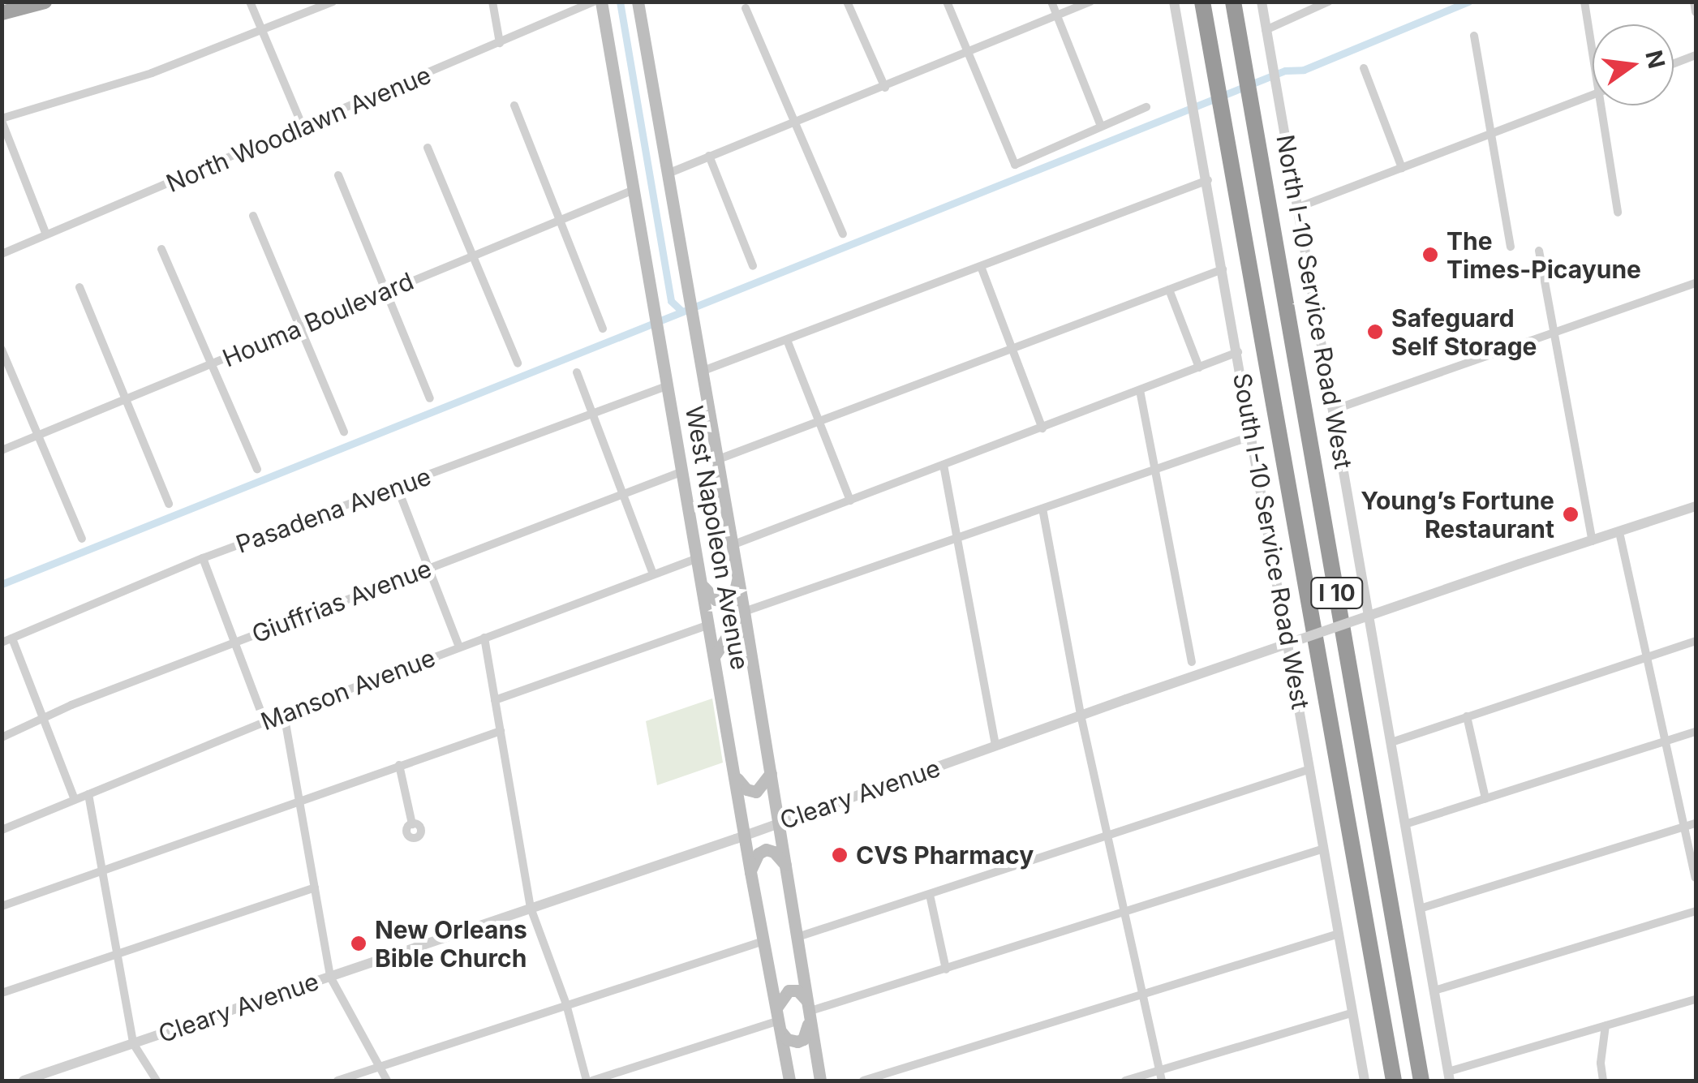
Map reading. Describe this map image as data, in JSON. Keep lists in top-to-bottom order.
{
  "streets": {
    "highway": ["I 10"],
    "main road": ["West Napoleon Avenue"],
    "street": [
      "North Woodlawn Avenue",
      "North I-10 Service Road West",
      "Houma Boulevard",
      "Pasadena Avenue",
      "South I-10 Service Road West",
      "Giuffrias Avenue",
      "Manson Avenue",
      "Cleary Avenue"
    ]
  },
  "crossings": [
    ["Houma Boulevard", "West Napoleon Avenue"],
    ["Pasadena Avenue", "West Napoleon Avenue"],
    ["West Napoleon Avenue", "Giuffrias Avenue"],
    ["West Napoleon Avenue", "Manson Avenue"],
    ["West Napoleon Avenue", "Cleary Avenue"]
  ],
  "places": [
    "The Times-Picayune",
    "Safeguard Self Storage",
    "Young’s Fortune Restaurant",
    "CVS Pharmacy",
    "New Orleans Bible Church"
  ],
  "north": "right"
}
